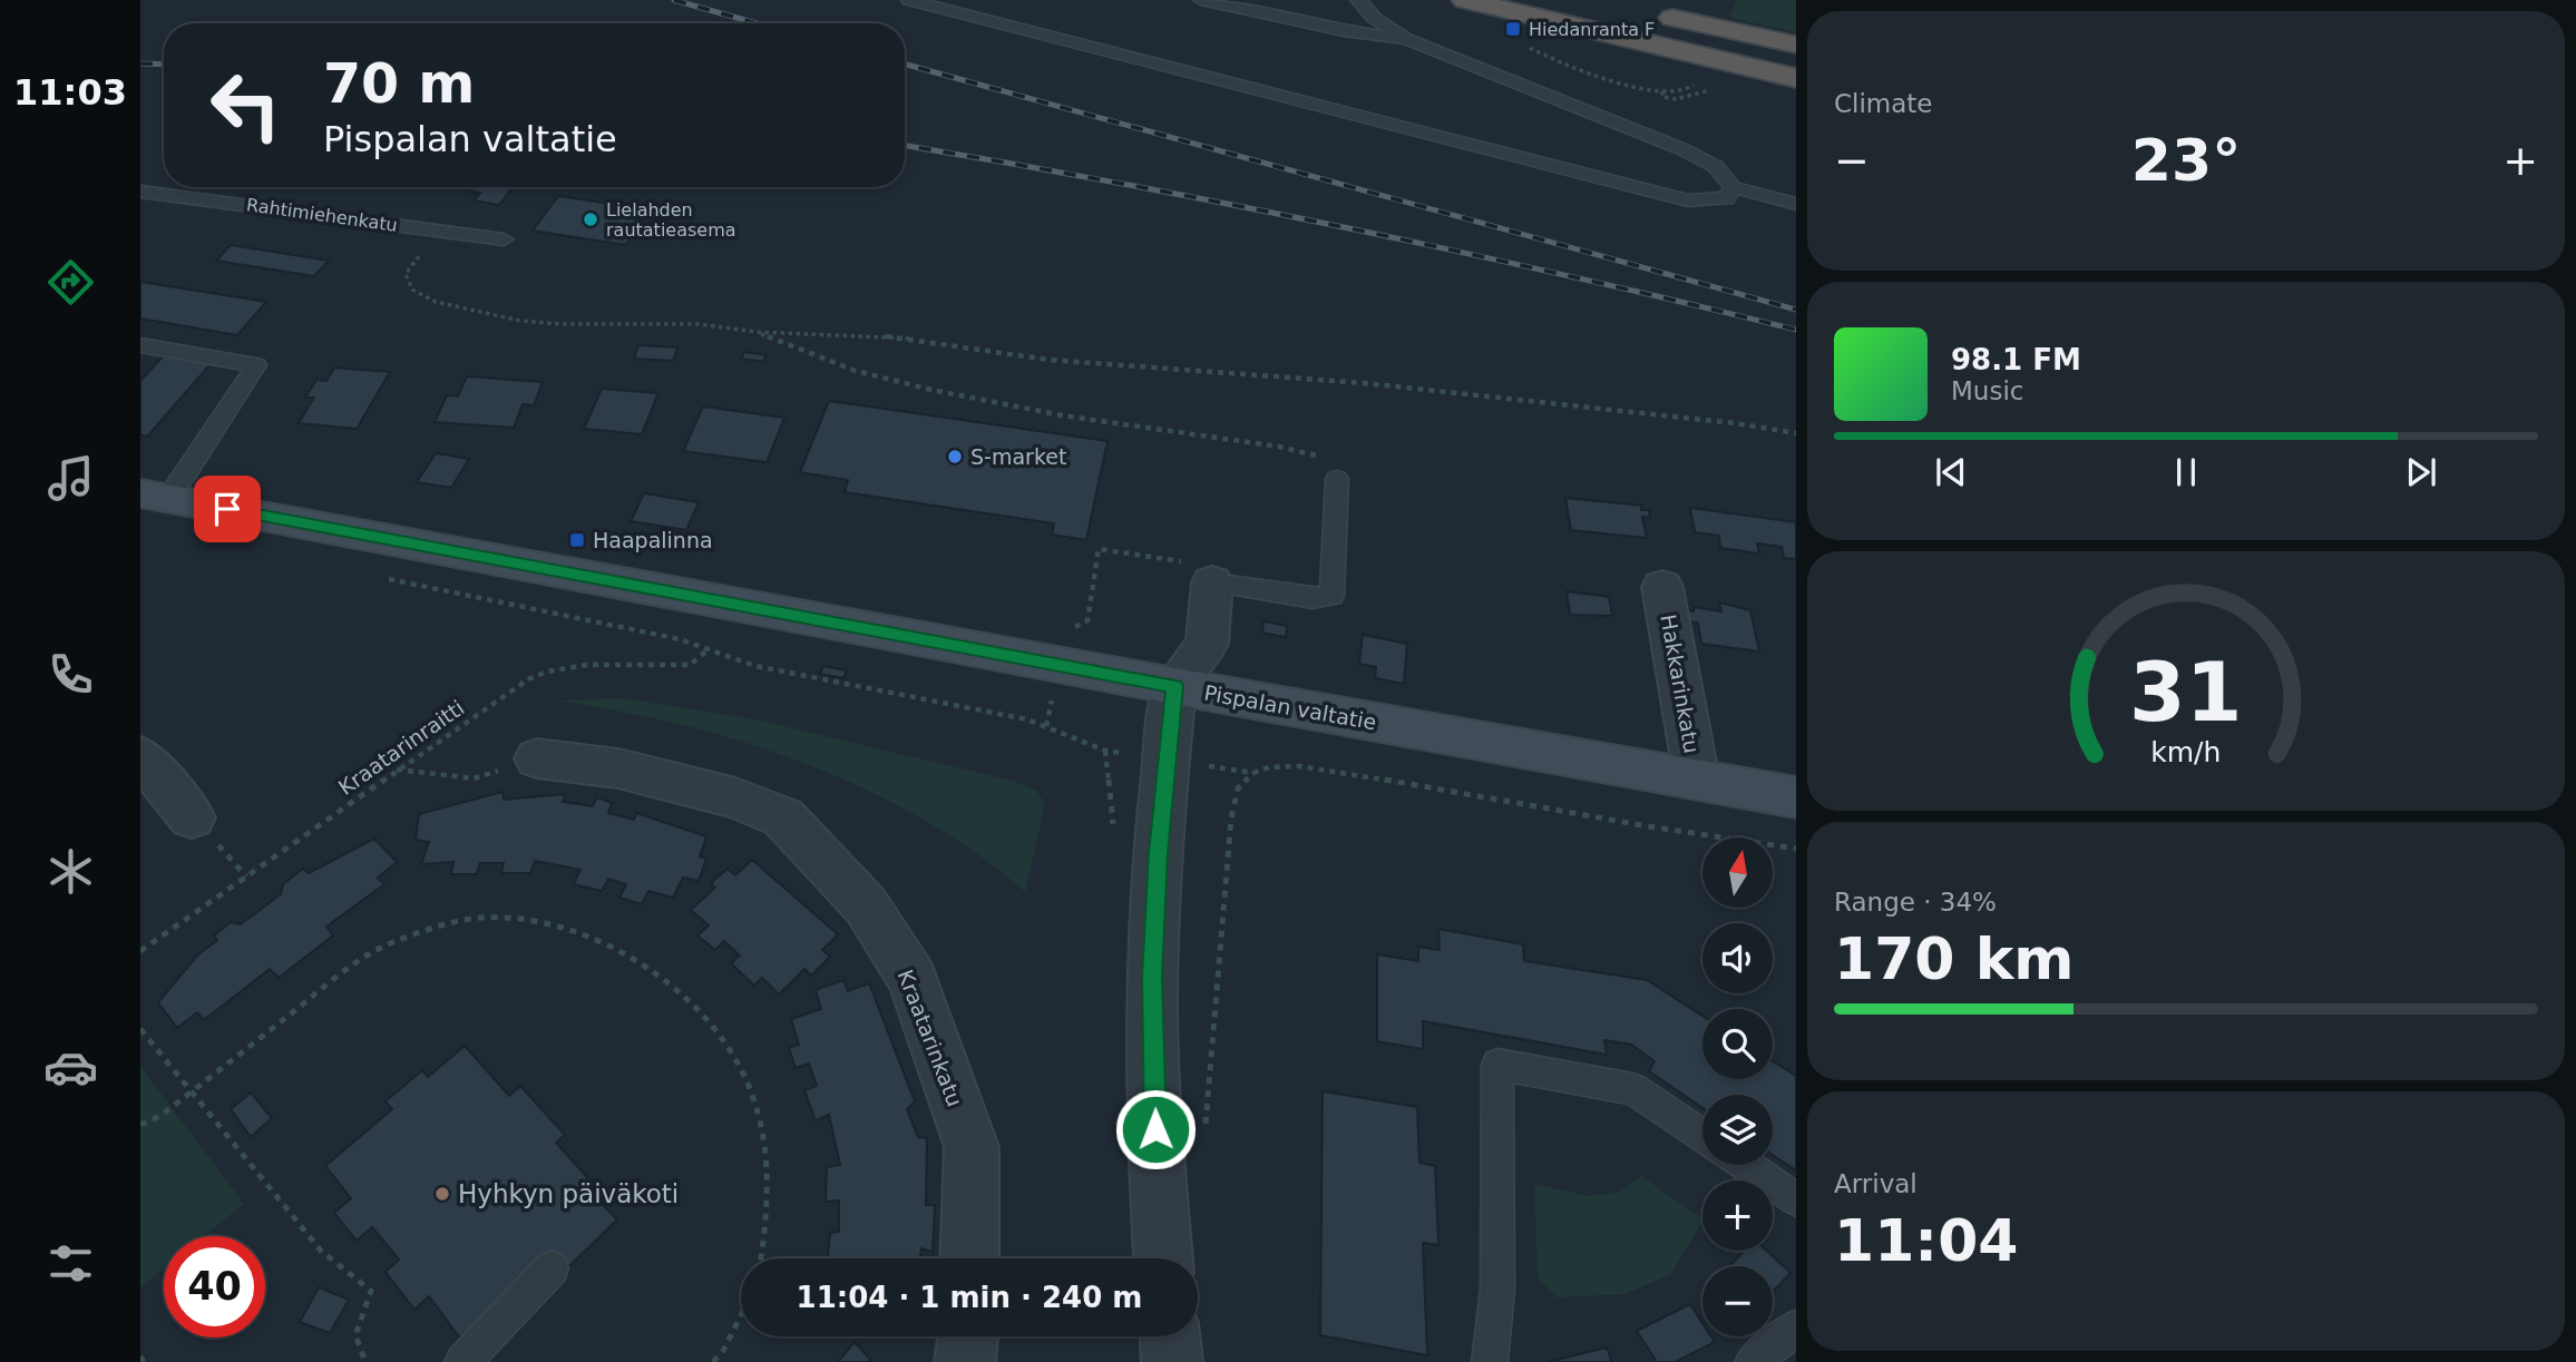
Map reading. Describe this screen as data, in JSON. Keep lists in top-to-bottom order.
{
  "streets": {
    "main road": ["Pispalan valtatie"],
    "street": ["Hakkarinkatu", "Kraatarinkatu"],
    "lane": ["Rahtimiehenkatu"],
    "path": ["Kraatarinraitti"]
  },
  "crossings": [
    ["Hakkarinkatu", "Pispalan valtatie"]
  ],
  "places": {
    "transit": ["Hiedanranta F", "Haapalinna"],
    "other": ["Lielahden rautatieasema", "S-market", "Hyhkyn päiväkoti"]
  },
  "north": "top",
  "page": {
    "tabs": "11:03",
    "tile": [
      "Climate",
      ["Range · 34%", "170 km"],
      ["Arrival", "11:04"]
    ],
    "turn": ["70 m", "Pispalan valtatie"],
    "heat": ["−", "23°", "+"],
    "song": ["98.1 FM", "Music"],
    "map_buttons": ["+", "−"],
    "limit": "40",
    "trip": "11:04 · 1 min · 240 m",
    "gauge": ["31", "km/h"]
  }
}
